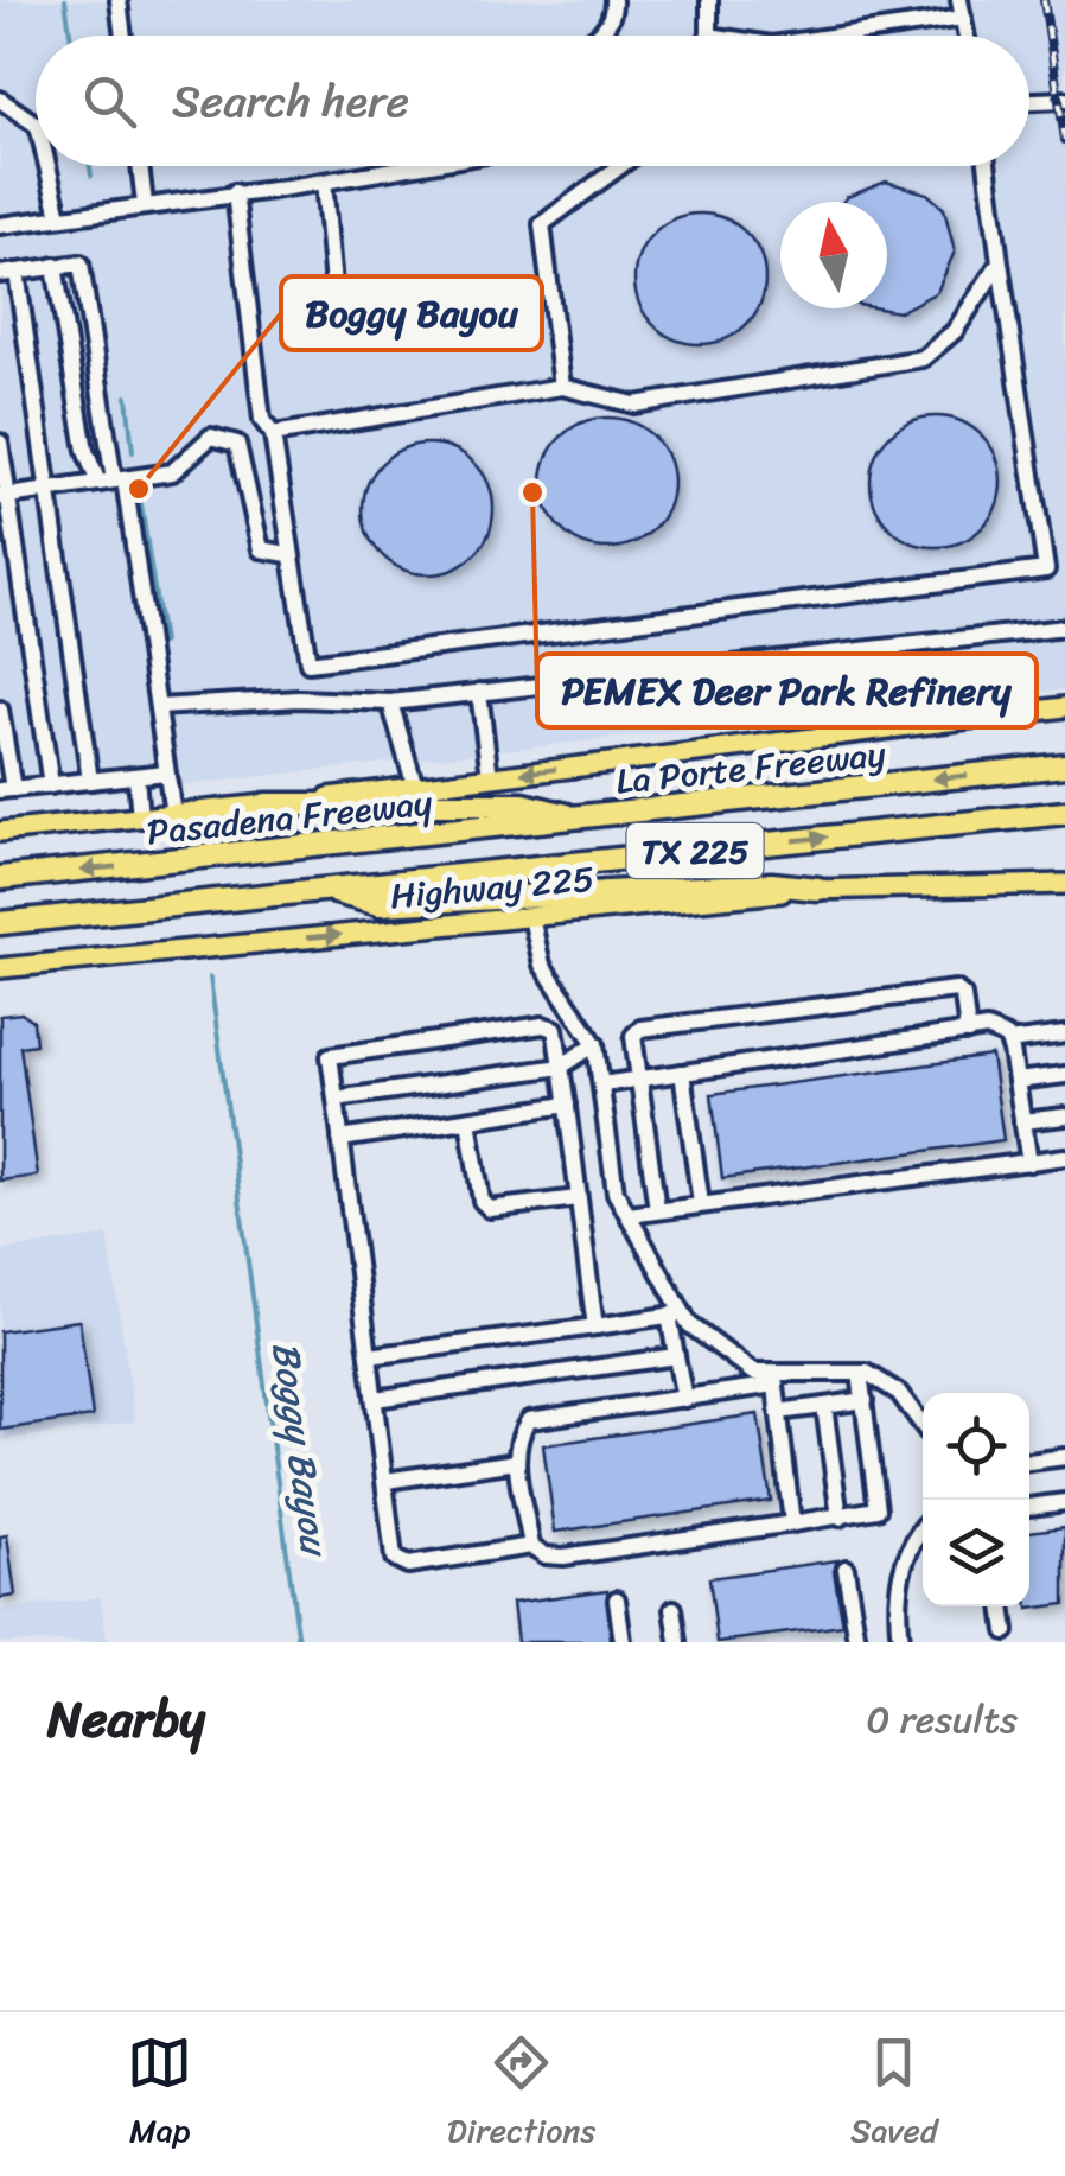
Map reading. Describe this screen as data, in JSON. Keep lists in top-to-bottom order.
{
  "streets": {
    "highway": ["La Porte Freeway", "Pasadena Freeway", "TX 225"],
    "main road": ["Highway 225"]
  },
  "crossings": [
    ["La Porte Freeway", "Pasadena Freeway"],
    ["Pasadena Freeway", "TX 225"]
  ],
  "water": ["Boggy Bayou"],
  "places": ["Boggy Bayou", "PEMEX Deer Park Refinery"],
  "north": "top",
  "page": {
    "search": "Search here",
    "heading": ["Nearby", "0 results"],
    "nav": ["Map", "Directions", "Saved"]
  }
}
